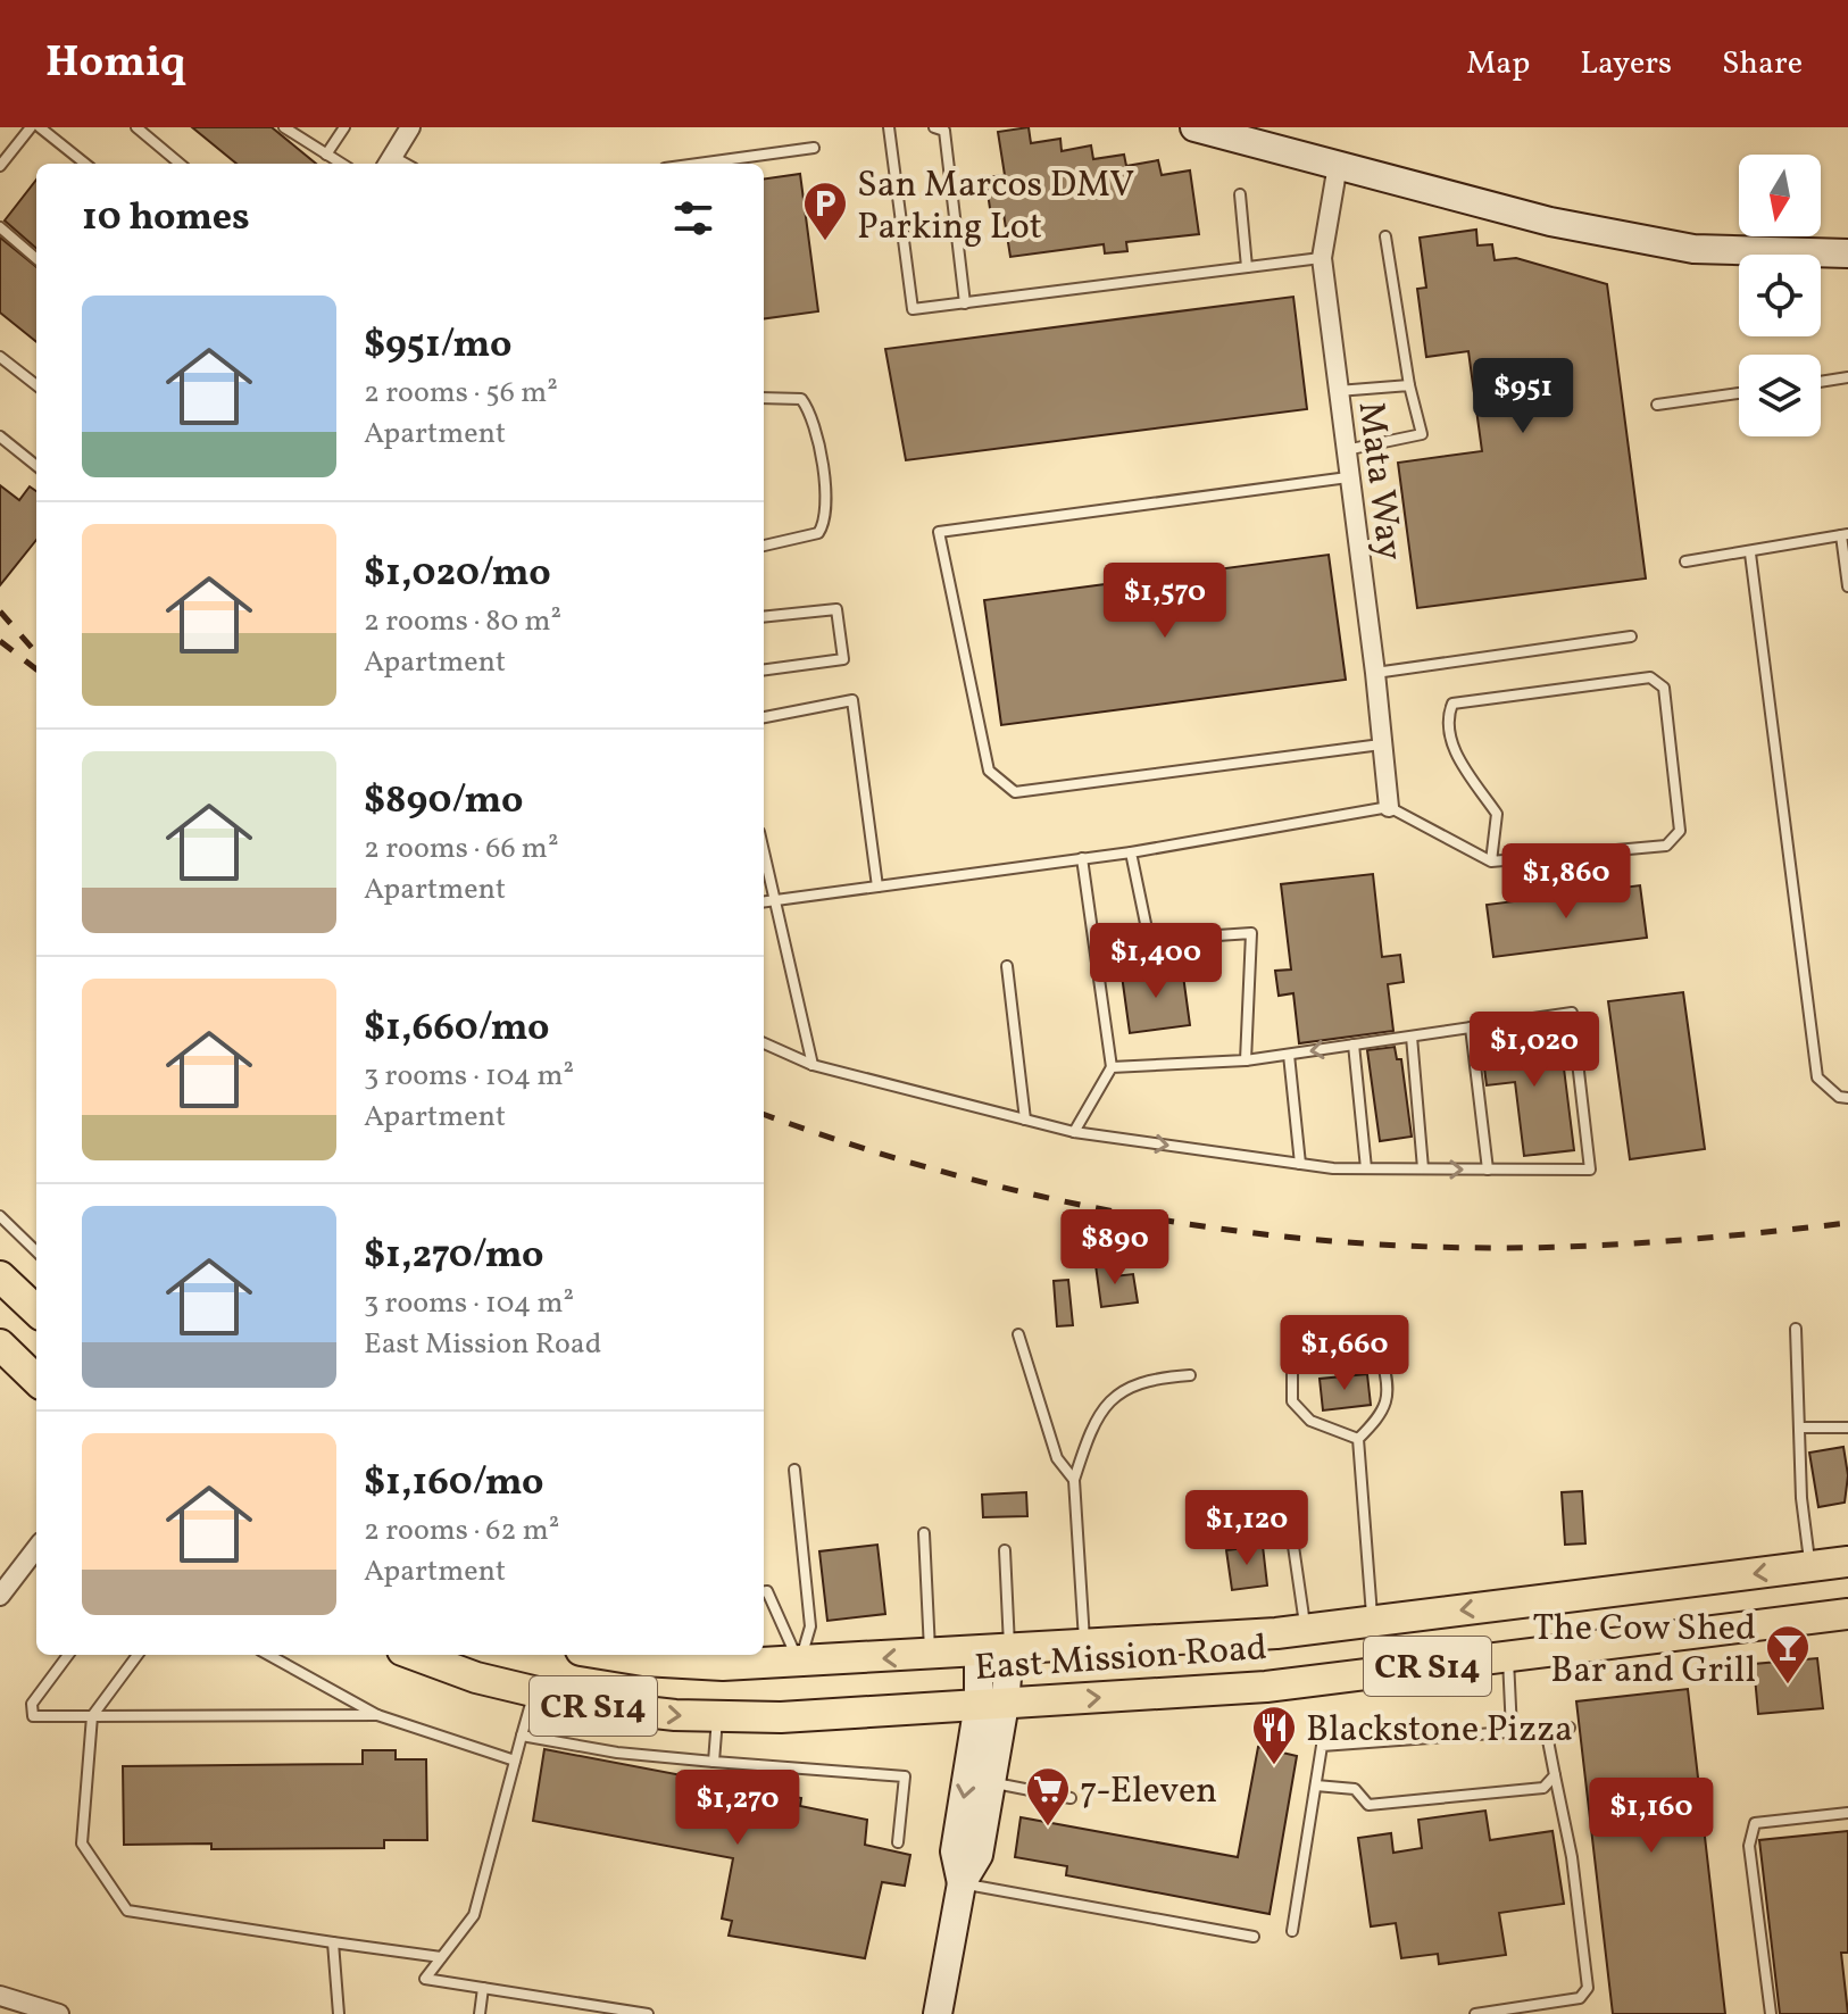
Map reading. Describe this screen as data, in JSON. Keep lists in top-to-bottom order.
{
  "streets": {
    "main road": ["East Mission Road", "CR S14"],
    "street": ["Mata Way"]
  },
  "places": {
    "parking": ["San Marcos DMV Parking Lot"],
    "bar": ["The Cow Shed Bar and Grill"],
    "restaurant": ["Blackstone Pizza"],
    "supermarket": ["7-Eleven"]
  },
  "north": "bottom",
  "page": {
    "header": "Homiq",
    "nav": ["Map", "Layers", "Share"],
    "heading": "10 homes",
    "list": [
      {
        "name": "$951/mo",
        "note": "2 rooms · 56 m² · Apartment"
      },
      {
        "name": "$1,020/mo",
        "note": "2 rooms · 80 m² · Apartment"
      },
      {
        "name": "$890/mo",
        "note": "2 rooms · 66 m² · Apartment"
      },
      {
        "name": "$1,660/mo",
        "note": "3 rooms · 104 m² · Apartment"
      },
      {
        "name": "$1,270/mo",
        "note": "3 rooms · 104 m² · East Mission Road"
      },
      {
        "name": "$1,160/mo",
        "note": "2 rooms · 62 m² · Apartment"
      }
    ],
    "price": [
      "$951",
      "$1,570",
      "$1,860",
      "$1,400",
      "$1,020",
      "$890",
      "$1,660",
      "$1,120",
      "$1,270",
      "$1,160"
    ]
  }
}
